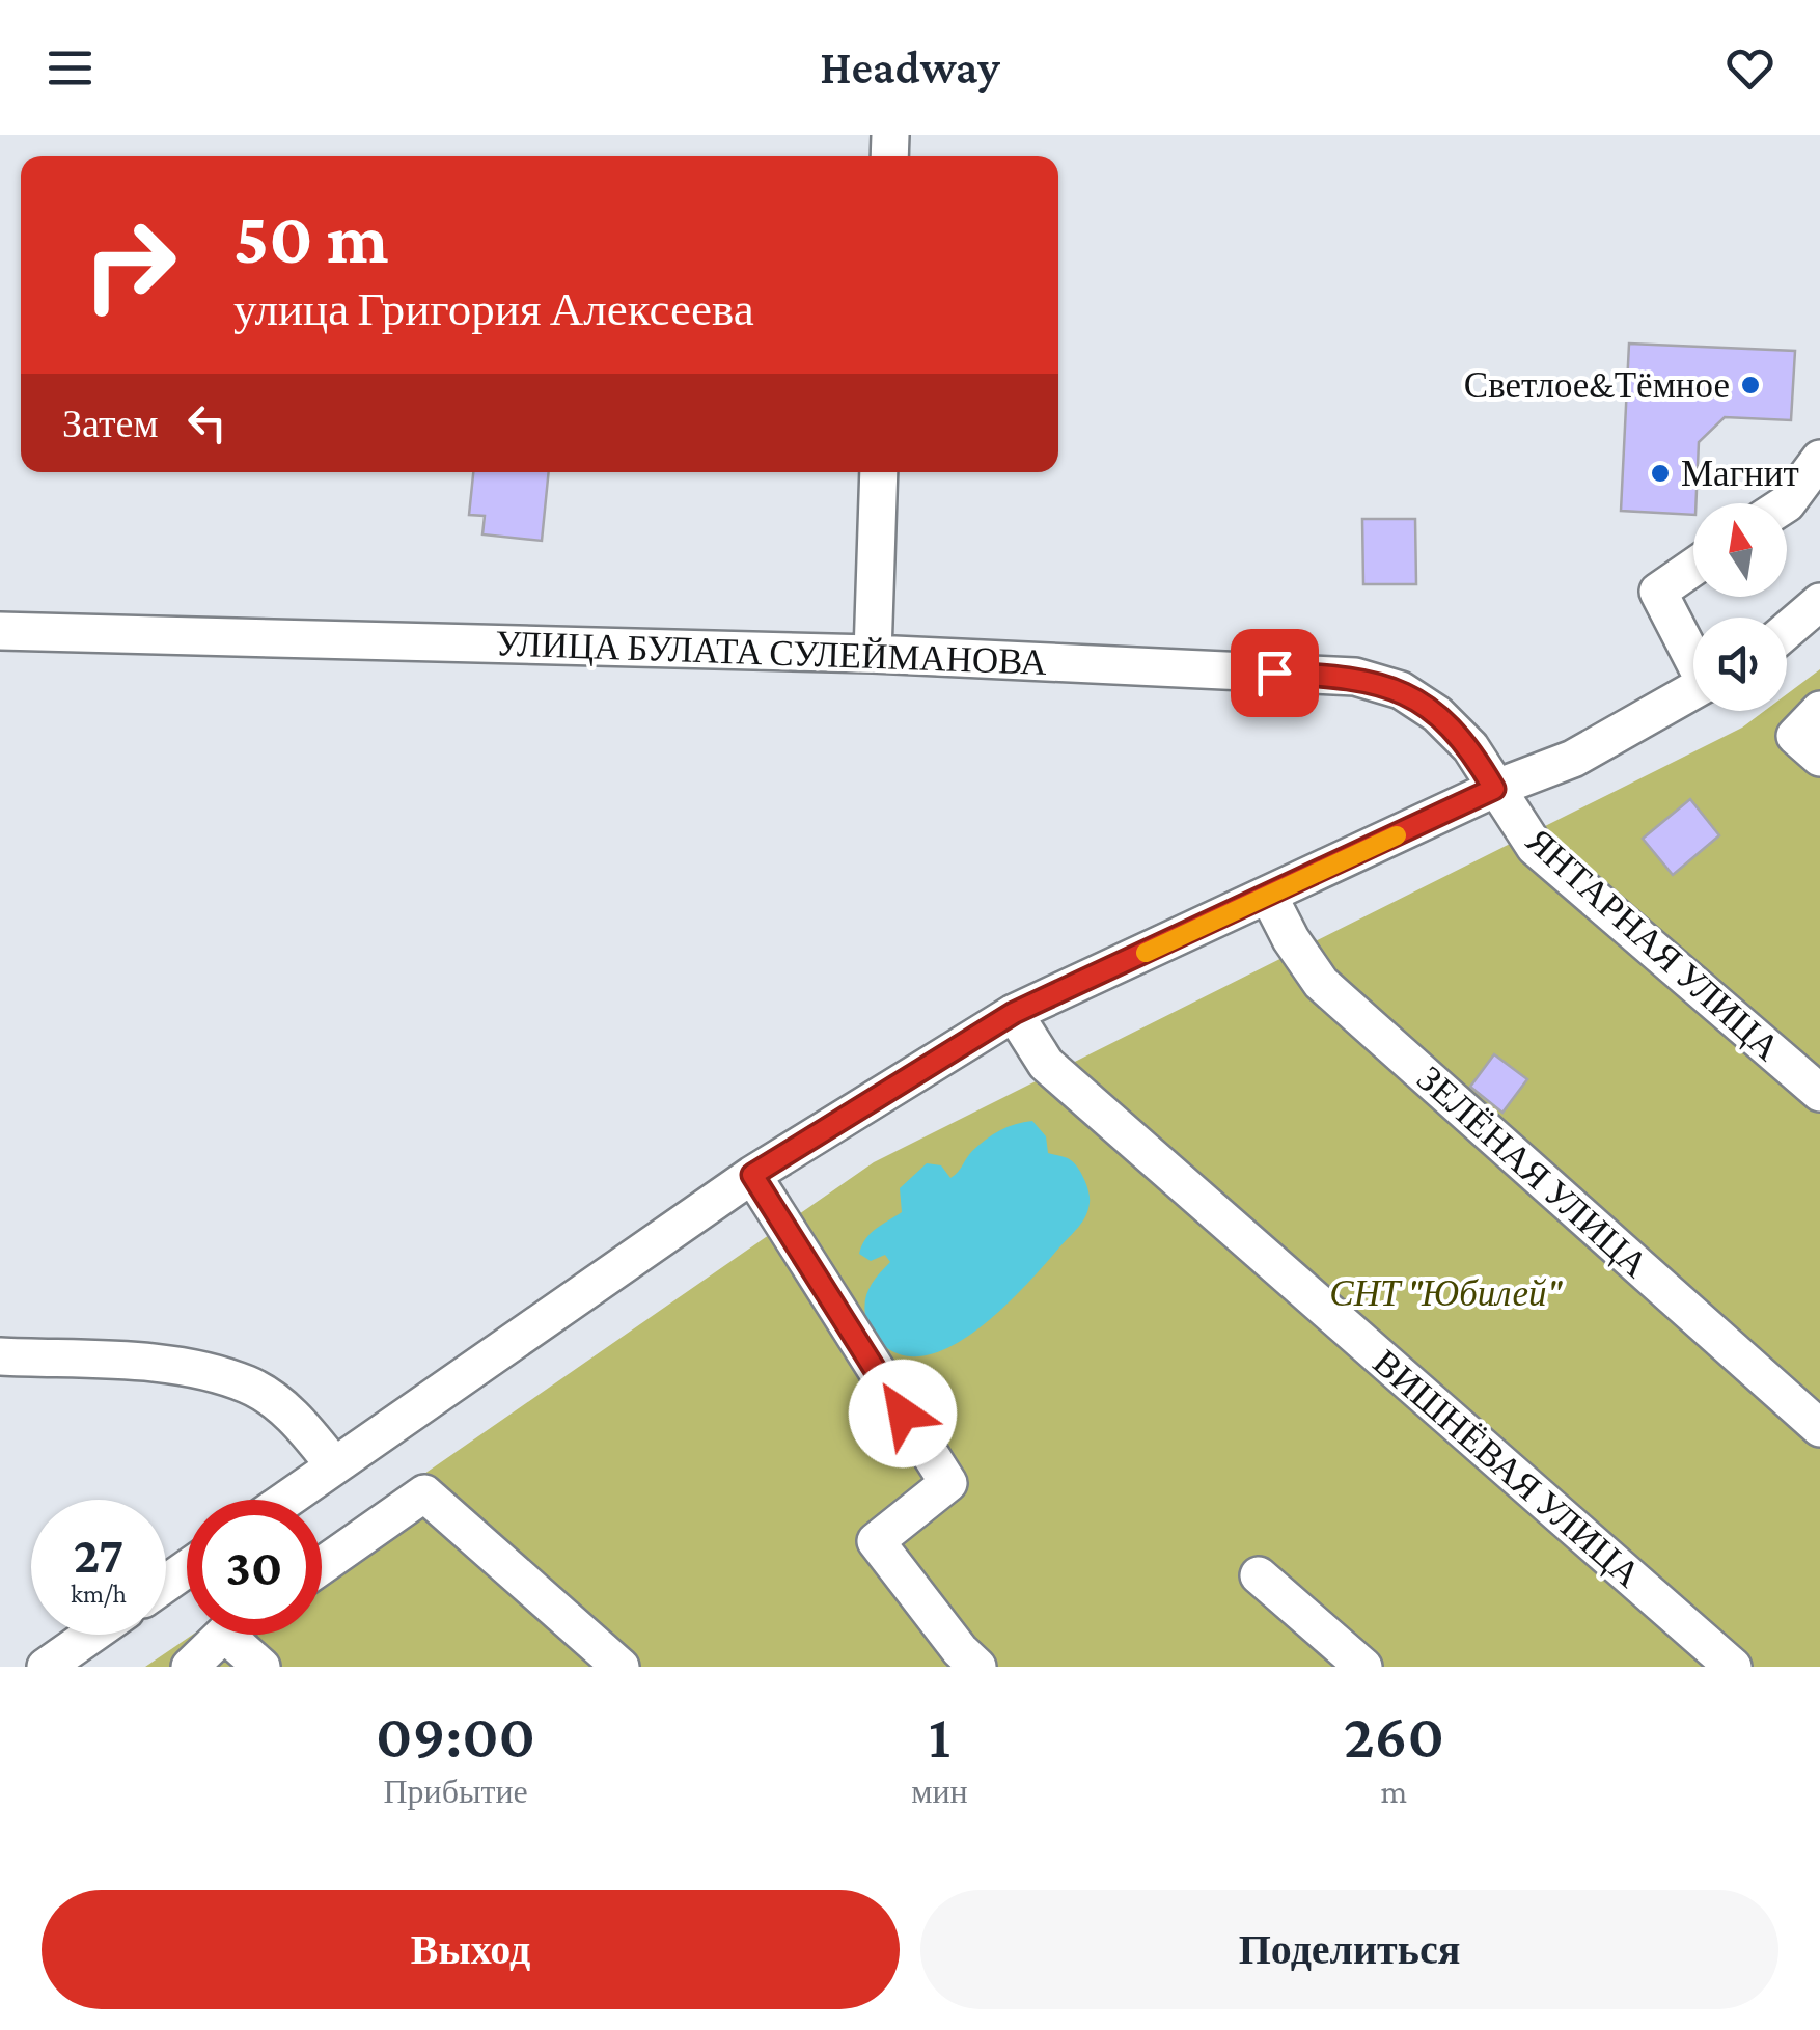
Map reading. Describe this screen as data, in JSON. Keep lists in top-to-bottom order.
{
  "streets": {
    "street": [
      "УЛИЦА БУЛАТА СУЛЕЙМАНОВА",
      "ЯНТАРНАЯ УЛИЦА",
      "ЗЕЛЁНАЯ УЛИЦА",
      "ВИШНЁВАЯ УЛИЦА"
    ]
  },
  "crossings": [
    ["УЛИЦА БУЛАТА СУЛЕЙМАНОВА", "ЯНТАРНАЯ УЛИЦА"]
  ],
  "parks": ["СНТ \"Юбилей\""],
  "places": ["Светлое&Тёмное", "Магнит"],
  "north": "top",
  "page": {
    "header": "Headway",
    "turn": ["50 m", "улица Григория Алексеева"],
    "then": "Затем",
    "speed": "27 km/h",
    "limit": "30",
    "eta": [
      "09:00",
      "Прибытие",
      "1",
      "мин",
      "260",
      "m"
    ],
    "buttons": ["Выход", "Поделиться"]
  }
}
